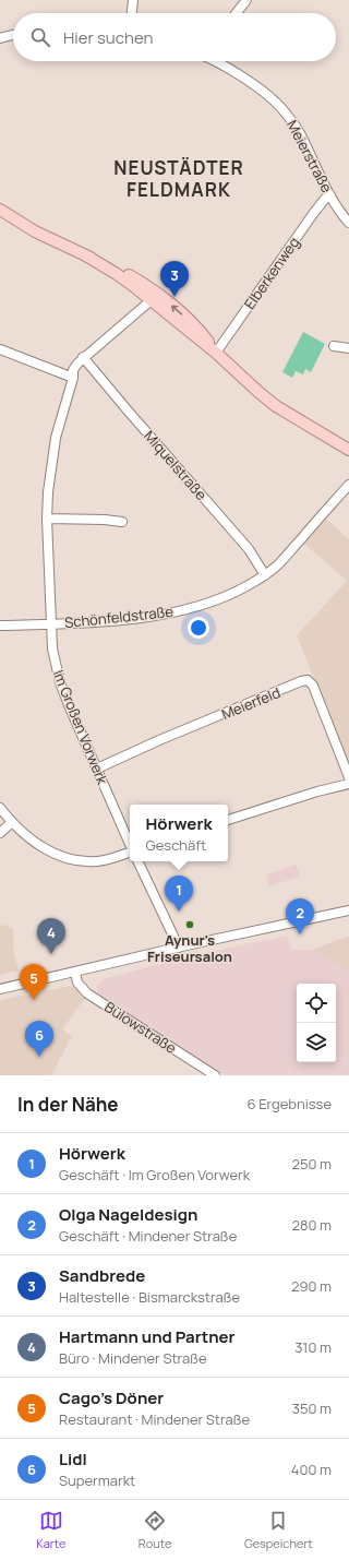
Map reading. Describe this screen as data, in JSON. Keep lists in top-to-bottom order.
{
  "streets": {
    "street": [
      "Meierstraße",
      "Elberkenweg",
      "Miquelstraße",
      "Schönfeldstraße",
      "Meierfeld",
      "Im Großen Vorwerk",
      "Bülowstraße"
    ]
  },
  "crossings": [
    ["Meierstraße", "Elberkenweg"],
    ["Miquelstraße", "Schönfeldstraße"],
    ["Miquelstraße", "Im Großen Vorwerk"],
    ["Schönfeldstraße", "Im Großen Vorwerk"],
    ["Meierfeld", "Im Großen Vorwerk"]
  ],
  "districts": ["NEUSTÄDTER FELDMARK"],
  "places": ["Aynur's Friseursalon"],
  "page": {
    "search": "Hier suchen",
    "pins": [
      "3",
      "1",
      "2",
      "4",
      "5",
      "6"
    ],
    "popup": ["Hörwerk", "Geschäft"],
    "heading": ["In der Nähe", "6 Ergebnisse"],
    "list": [
      {
        "mark": "1",
        "name": "Hörwerk",
        "note": "Geschäft · Im Großen Vorwerk",
        "value": "250 m"
      },
      {
        "mark": "2",
        "name": "Olga Nageldesign",
        "note": "Geschäft · Mindener Straße",
        "value": "280 m"
      },
      {
        "mark": "3",
        "name": "Sandbrede",
        "note": "Haltestelle · Bismarckstraße",
        "value": "290 m"
      },
      {
        "mark": "4",
        "name": "Hartmann und Partner",
        "note": "Büro · Mindener Straße",
        "value": "310 m"
      },
      {
        "mark": "5",
        "name": "Cago's Döner",
        "note": "Restaurant · Mindener Straße",
        "value": "350 m"
      },
      {
        "mark": "6",
        "name": "Lidl",
        "note": "Supermarkt",
        "value": "400 m"
      }
    ],
    "nav": ["Karte", "Route", "Gespeichert"]
  }
}
